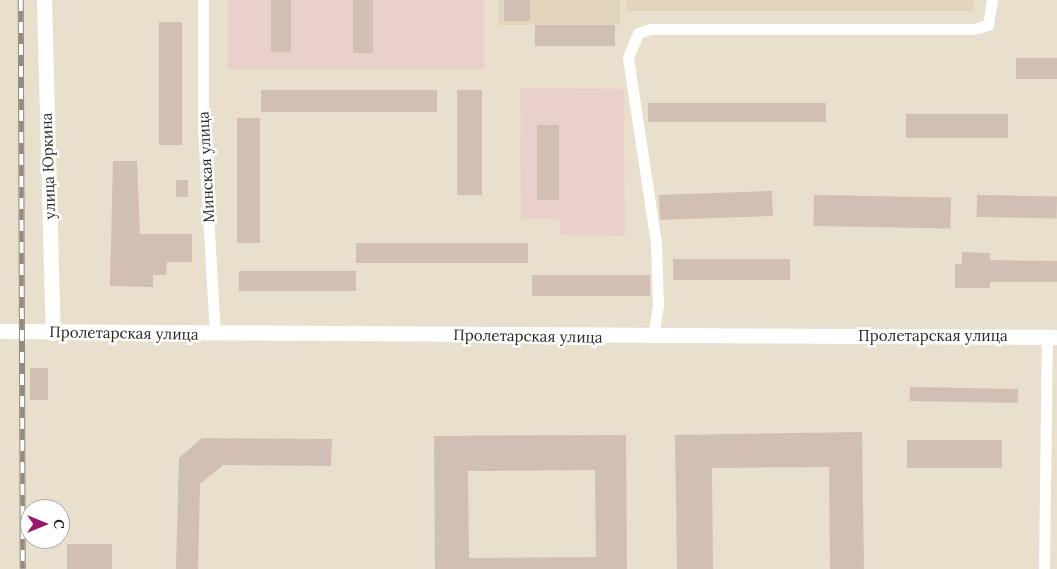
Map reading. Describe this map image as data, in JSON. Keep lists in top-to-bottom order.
{
  "streets": {
    "main road": ["улица Юркина", "Пролетарская улица"],
    "street": ["Минская улица"]
  },
  "crossings": [
    ["улица Юркина", "Пролетарская улица"],
    ["Минская улица", "Пролетарская улица"]
  ],
  "north": "right"
}
